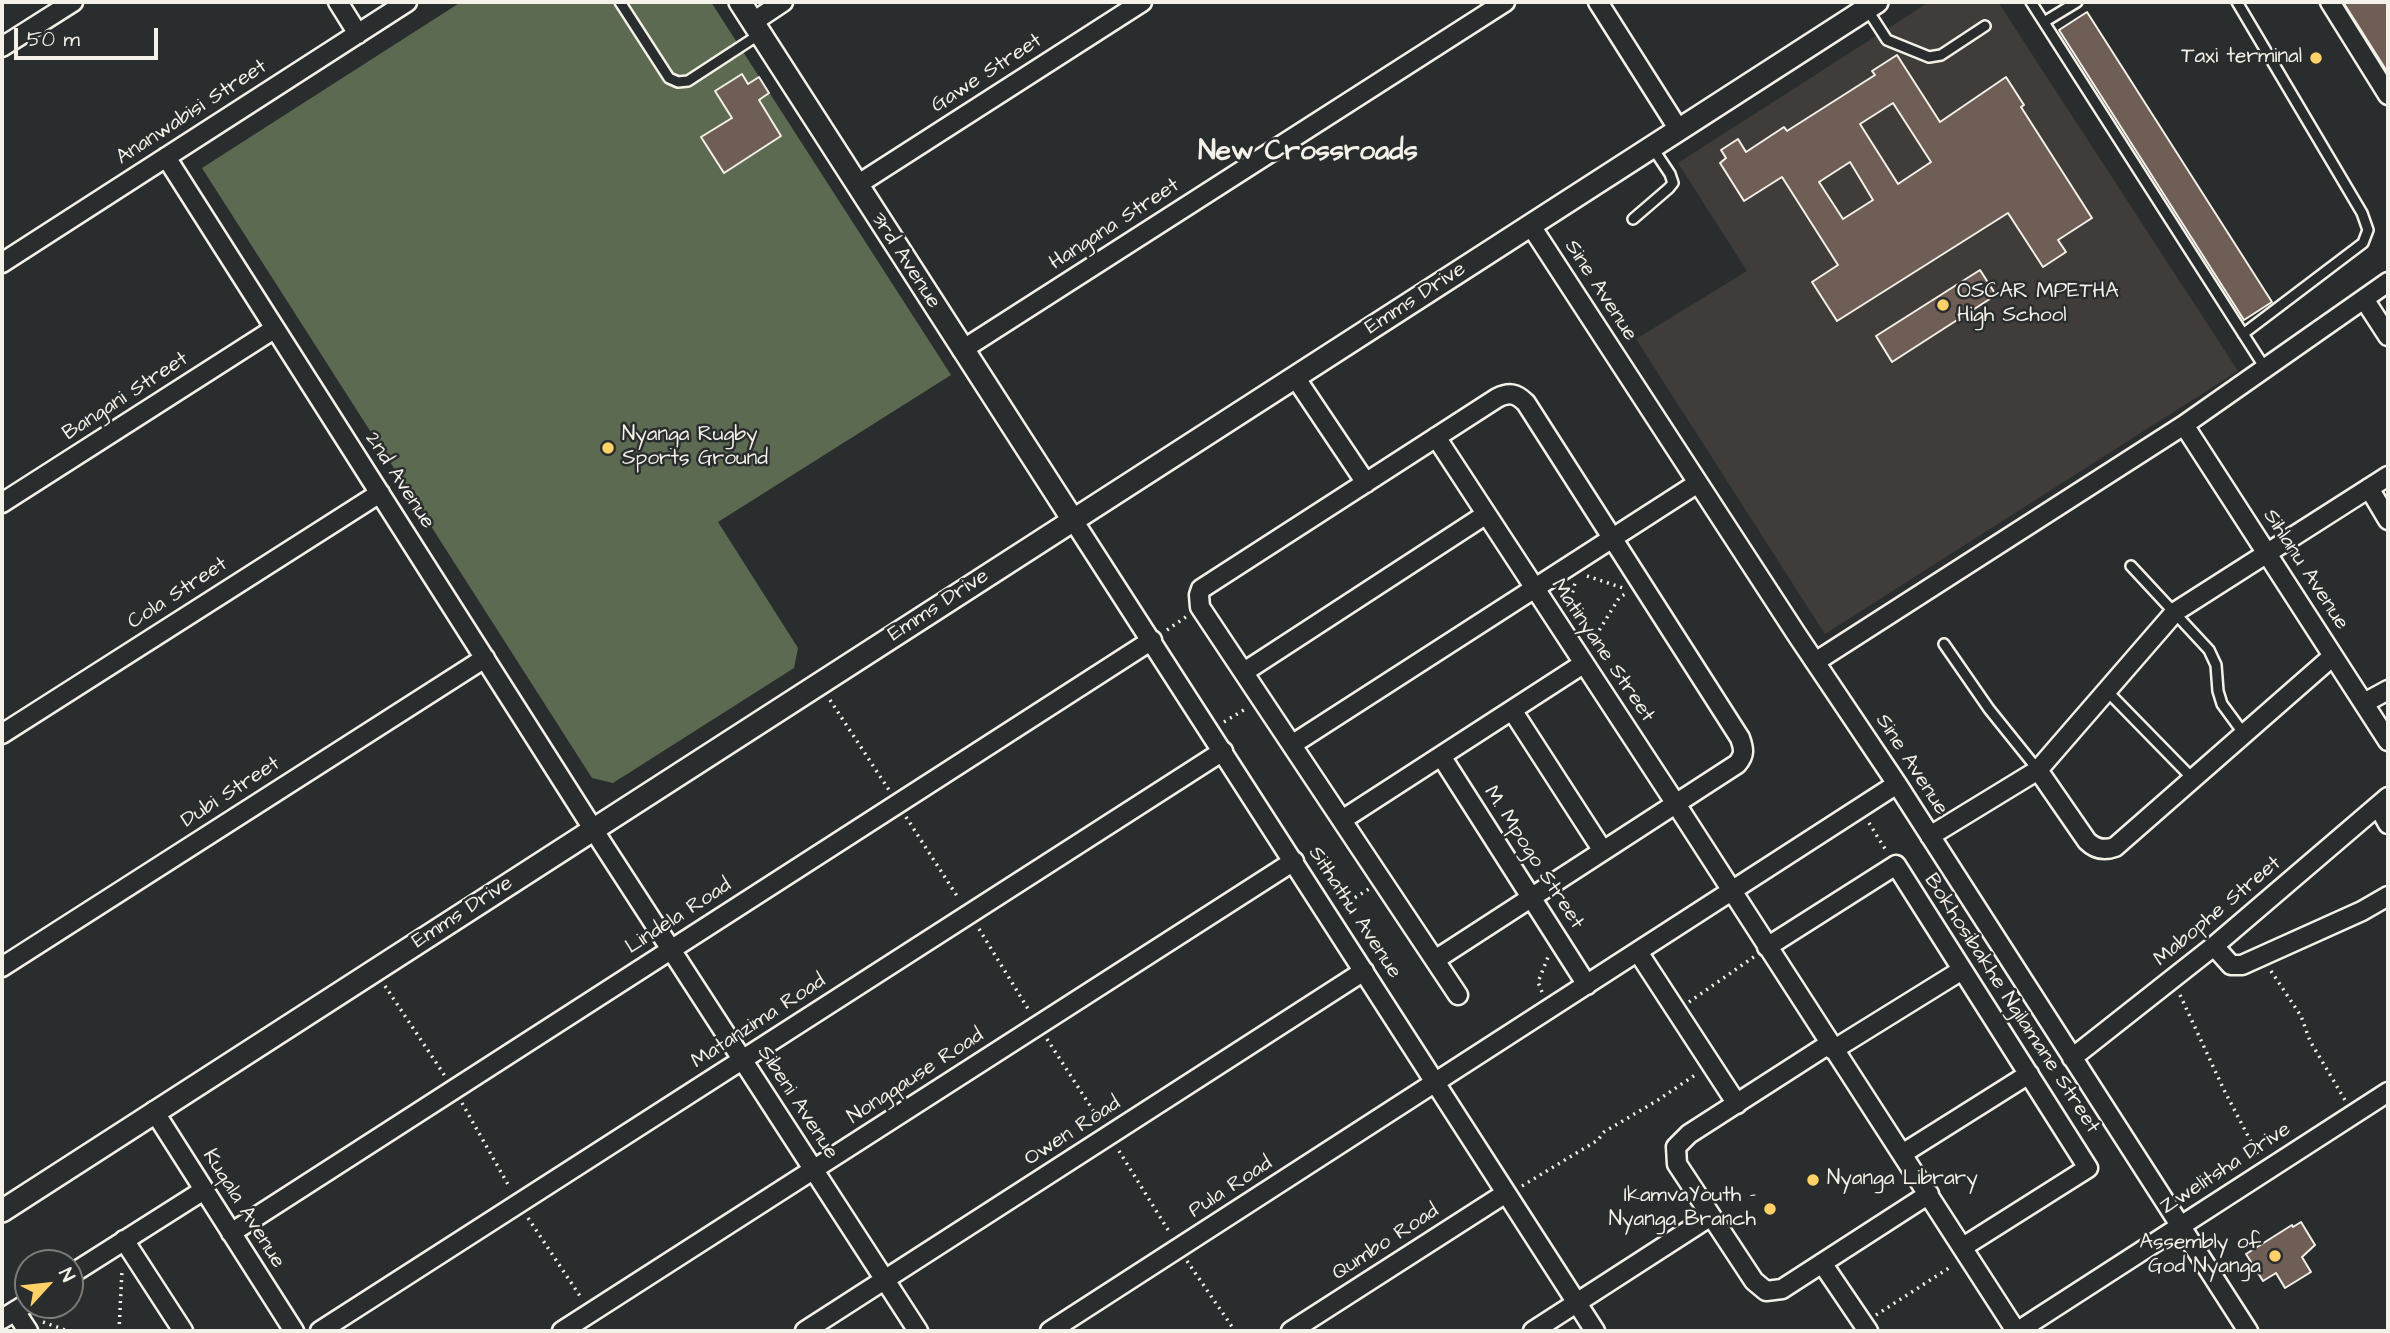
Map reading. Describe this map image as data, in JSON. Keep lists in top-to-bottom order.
{
  "streets": {
    "street": [
      "Gawe Street",
      "Ananwabisi Street",
      "Hangana Street",
      "3rd Avenue",
      "Sine Avenue",
      "Emms Drive",
      "Bangani Street",
      "2nd Avenue",
      "Sihlanu Avenue",
      "Cola Street",
      "Matinyane Street",
      "Dubi Street",
      "M. Mpogo Street",
      "Mabophe Street",
      "Sithathu Avenue",
      "Lindela Road",
      "Bokhosibakhe Ngilamane Street",
      "Matanzima Road",
      "Nongqause Road",
      "Sibeni Avenue",
      "Owen Road",
      "Zwelitsha Drive",
      "Pula Road",
      "Kuqala Avenue",
      "Qumbo Road"
    ]
  },
  "crossings": [
    ["Gawe Street", "3rd Avenue"],
    ["Ananwabisi Street", "2nd Avenue"],
    ["Hangana Street", "3rd Avenue"],
    ["3rd Avenue", "Emms Drive"],
    ["3rd Avenue", "Sithathu Avenue"],
    ["Sine Avenue", "Emms Drive"],
    ["Sine Avenue", "Mabophe Street"],
    ["Sine Avenue", "Zwelitsha Drive"],
    ["Sine Avenue", "Pula Road"],
    ["Emms Drive", "2nd Avenue"],
    ["Emms Drive", "Sithathu Avenue"],
    ["Emms Drive", "Sibeni Avenue"],
    ["Emms Drive", "Kuqala Avenue"],
    ["Bangani Street", "2nd Avenue"],
    ["2nd Avenue", "Cola Street"],
    ["2nd Avenue", "Dubi Street"],
    ["2nd Avenue", "Sibeni Avenue"],
    ["Matinyane Street", "Bokhosibakhe Ngilamane Street"],
    ["Matinyane Street", "Zwelitsha Drive"],
    ["Matinyane Street", "Pula Road"],
    ["M. Mpogo Street", "Pula Road"],
    ["Sithathu Avenue", "Lindela Road"],
    ["Sithathu Avenue", "Matanzima Road"],
    ["Sithathu Avenue", "Nongqause Road"],
    ["Sithathu Avenue", "Owen Road"],
    ["Sithathu Avenue", "Pula Road"],
    ["Sithathu Avenue", "Qumbo Road"],
    ["Lindela Road", "Sibeni Avenue"],
    ["Lindela Road", "Kuqala Avenue"],
    ["Matanzima Road", "Sibeni Avenue"],
    ["Nongqause Road", "Sibeni Avenue"],
    ["Sibeni Avenue", "Owen Road"]
  ],
  "districts": ["New Crossroads"],
  "places": [
    "Taxi terminal",
    "OSCAR MPETHA High School",
    "Nyanga Rugby Sports Ground",
    "Nyanga Library",
    "IkamvaYouth - Nyanga Branch",
    "Assembly of God Nyanga"
  ],
  "scale_bar": "50 m",
  "north": "top right"
}
